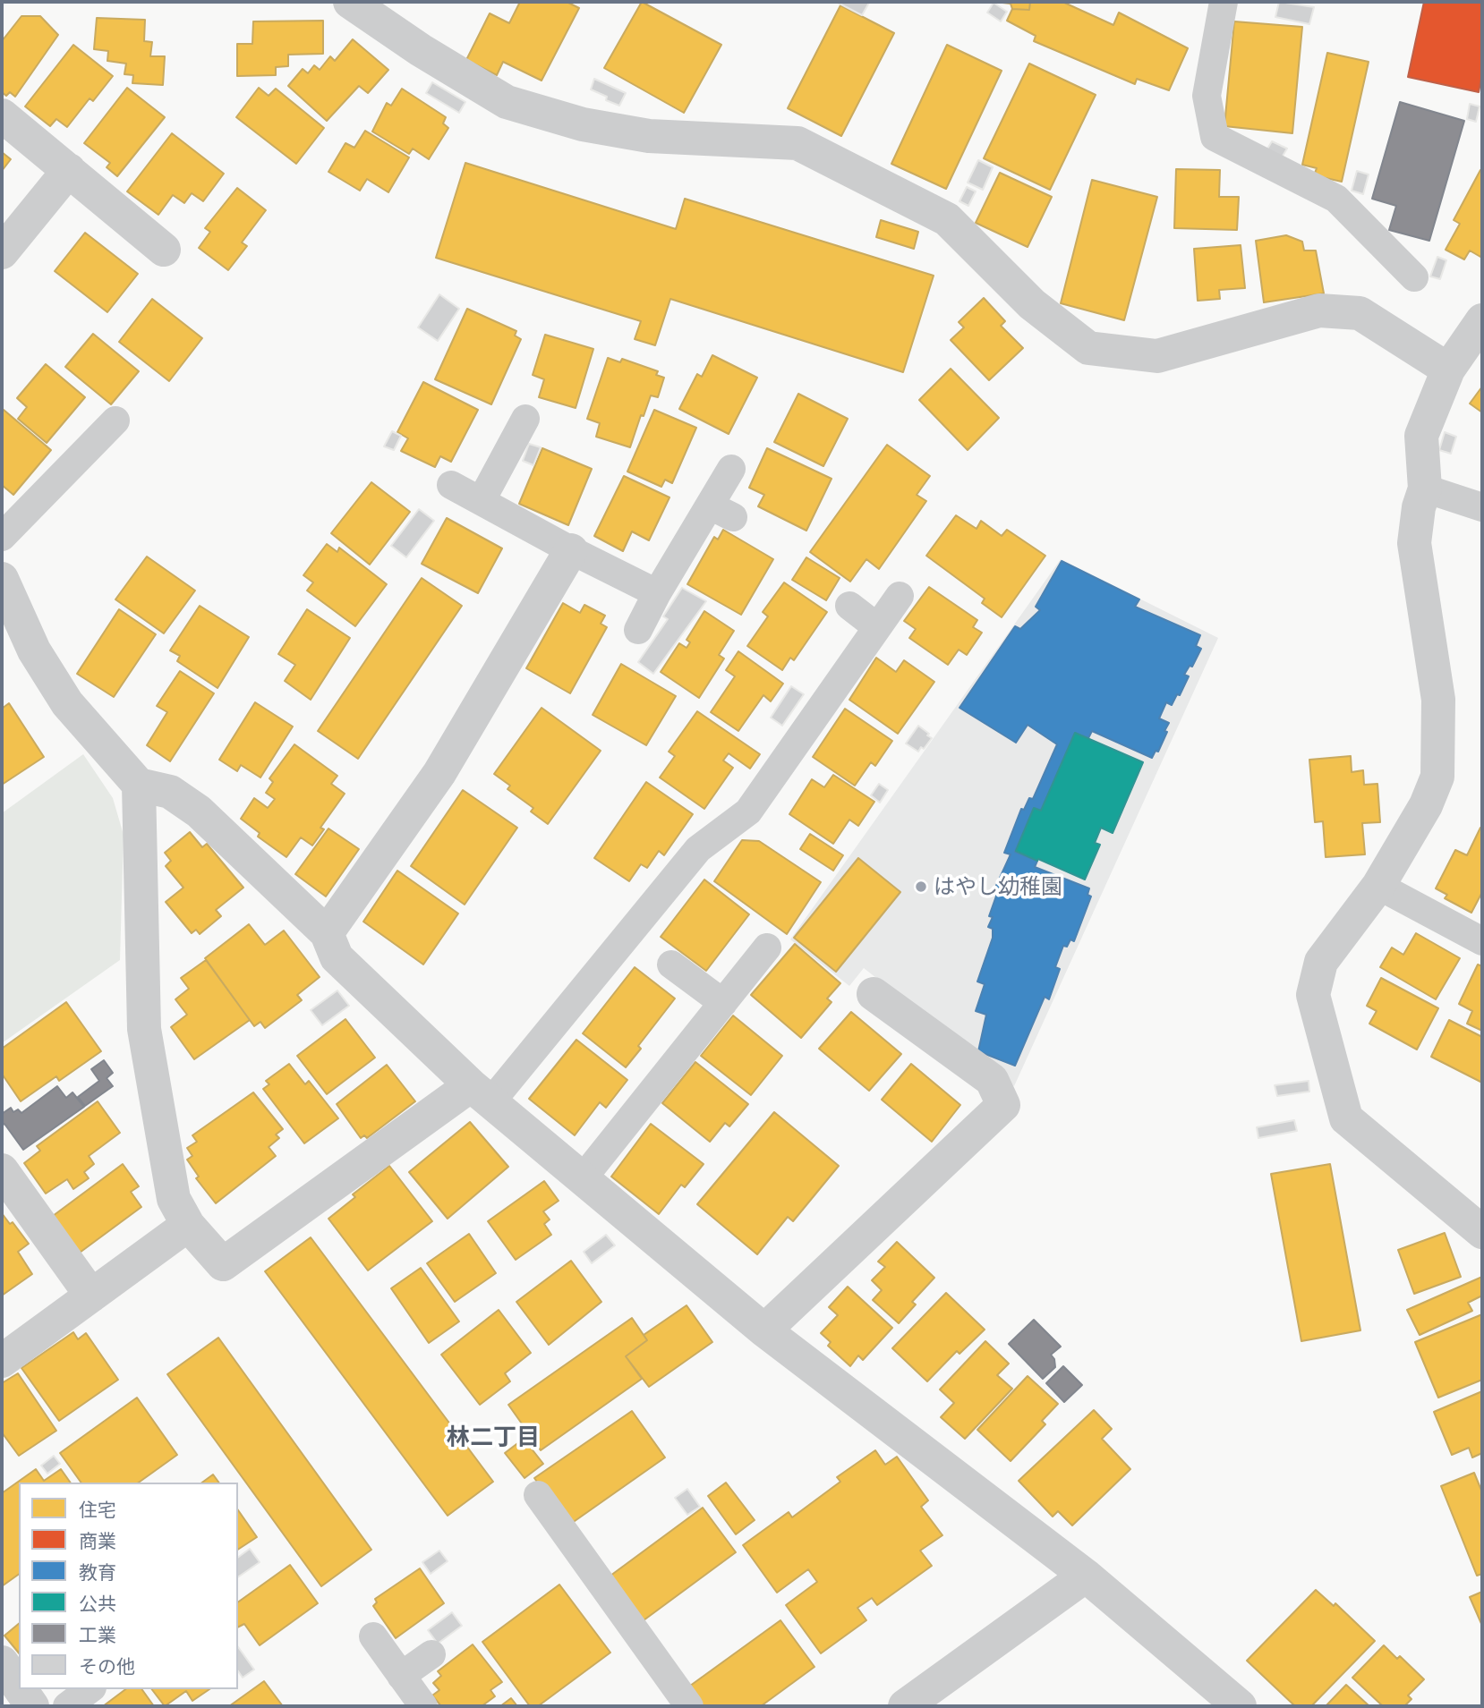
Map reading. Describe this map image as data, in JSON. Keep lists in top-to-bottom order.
{
  "districts": ["林二丁目"],
  "places": ["はやし幼稚園"],
  "legend": [
    "住宅",
    "商業",
    "教育",
    "公共",
    "工業",
    "その他"
  ]
}
